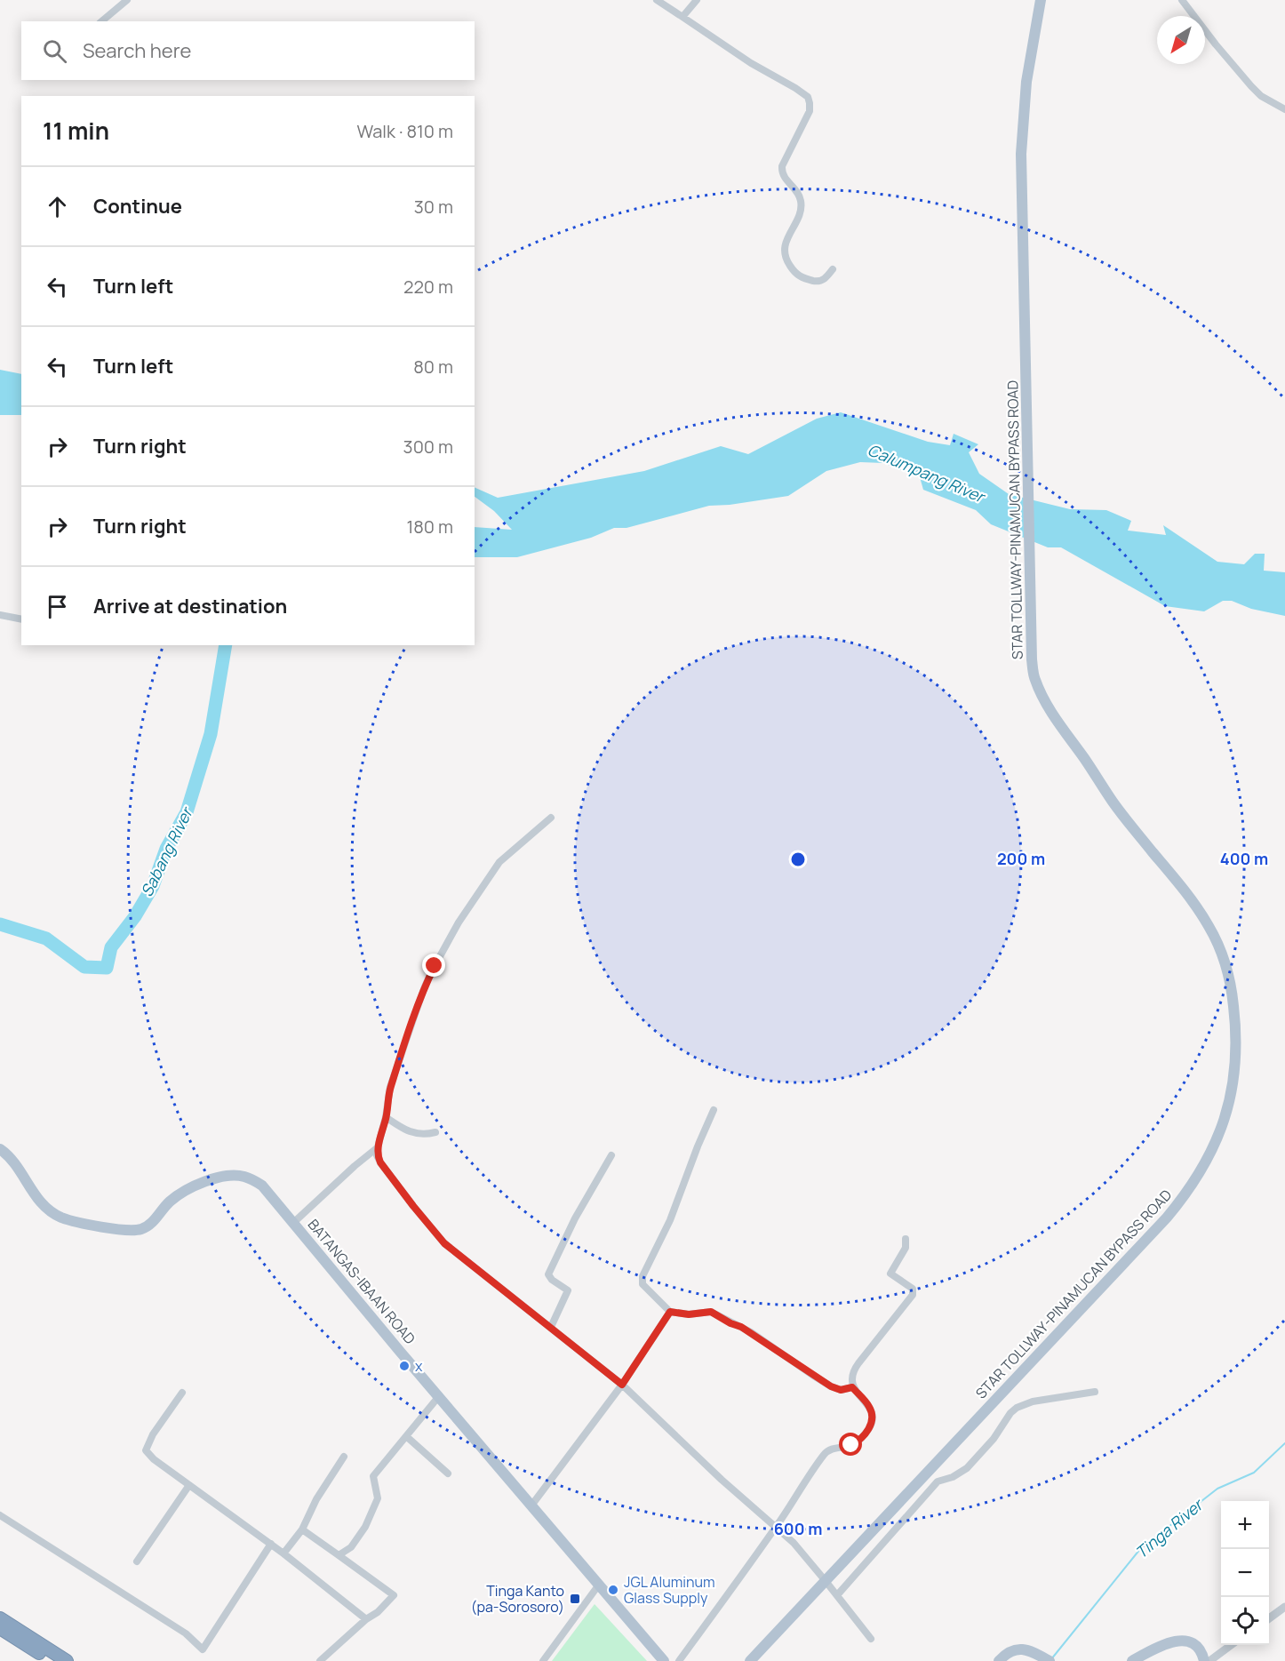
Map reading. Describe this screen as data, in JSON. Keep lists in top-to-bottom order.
{
  "streets": {
    "main road": ["STAR TOLLWAY-PINAMUCAN BYPASS ROAD", "BATANGAS-IBAAN ROAD"]
  },
  "water": ["Calumpang River", "Sabang River", "Tinga River"],
  "places": {
    "other": ["x", "JGL Aluminum Glass Supply"],
    "transit": ["Tinga Kanto (pa-Sorosoro)"]
  },
  "north": "bottom left",
  "page": {
    "search": "Search here",
    "heading": ["11 min", "Walk · 810 m"],
    "list": [
      ["Continue", "30 m"],
      ["Turn left", "220 m"],
      ["Turn left", "80 m"],
      ["Turn right", "300 m"],
      ["Turn right", "180 m"],
      "Arrive at destination"
    ],
    "map_buttons": ["+", "−"]
  },
  "rings": ["200 m", "400 m", "600 m"]
}
